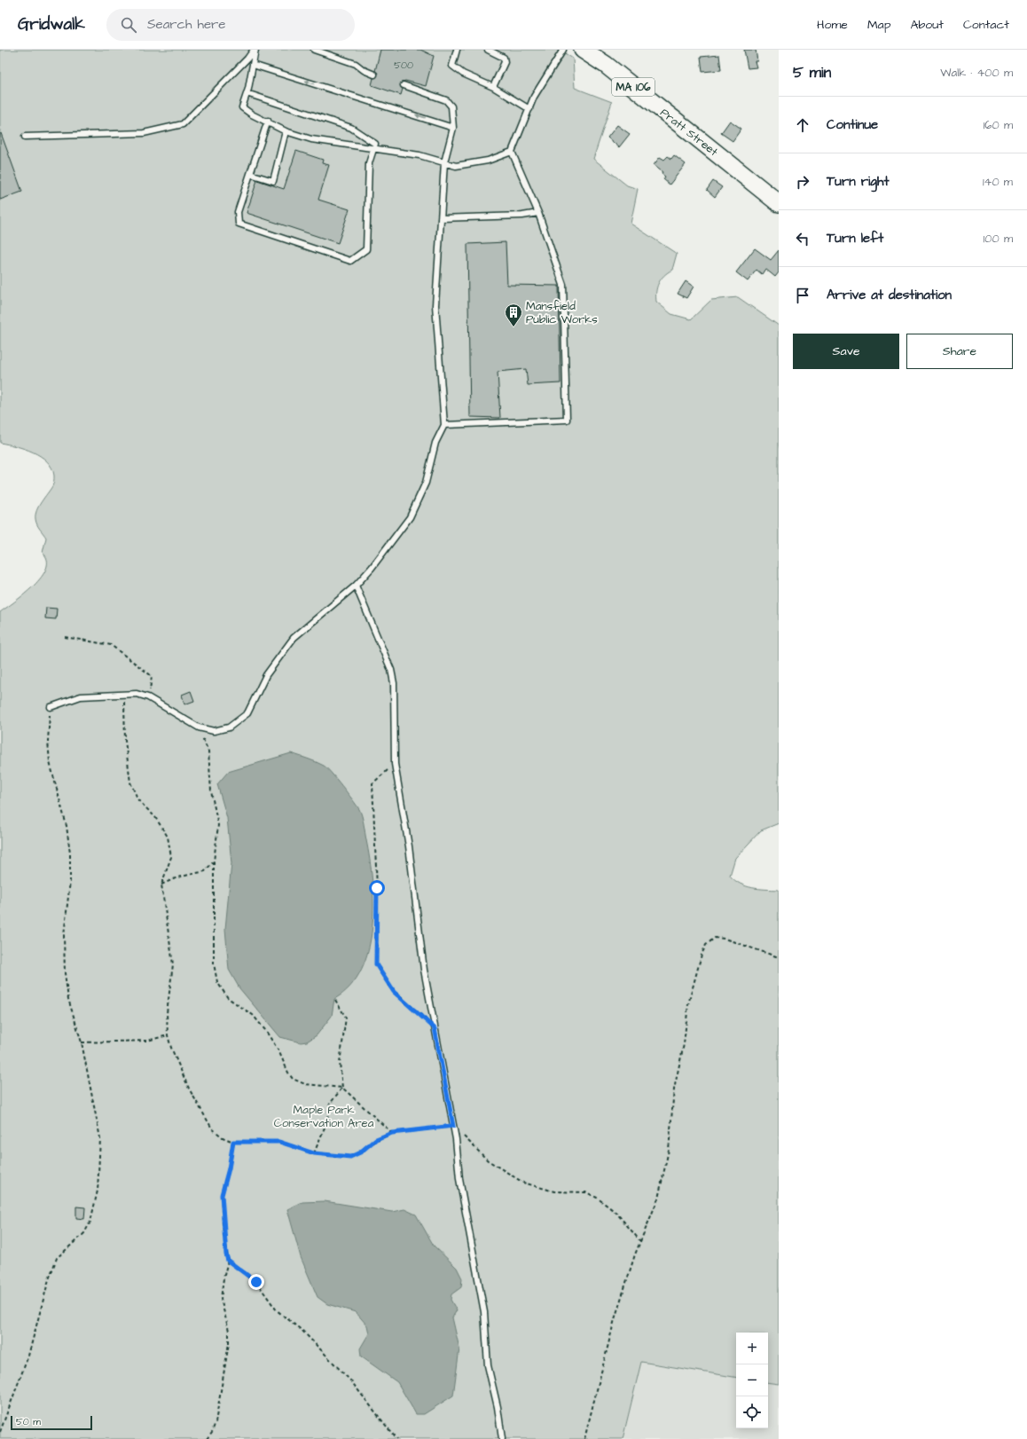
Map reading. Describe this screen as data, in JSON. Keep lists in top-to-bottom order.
{
  "streets": {
    "main road": ["MA 106", "Pratt Street"]
  },
  "parks": ["Maple Park Conservation Area"],
  "places": {
    "building": ["Mansfield Public Works"]
  },
  "house_numbers": ["500"],
  "scale_bar": "50 m",
  "page": {
    "header": "Gridwalk",
    "search": "Search here",
    "nav": [
      "Home",
      "Map",
      "About",
      "Contact"
    ],
    "heading": ["5 min", "Walk · 400 m"],
    "list": [
      ["Continue", "160 m"],
      ["Turn right", "140 m"],
      ["Turn left", "100 m"],
      "Arrive at destination"
    ],
    "buttons": ["Save", "Share"],
    "map_buttons": ["+", "−"],
    "scale": "50 m"
  }
}
